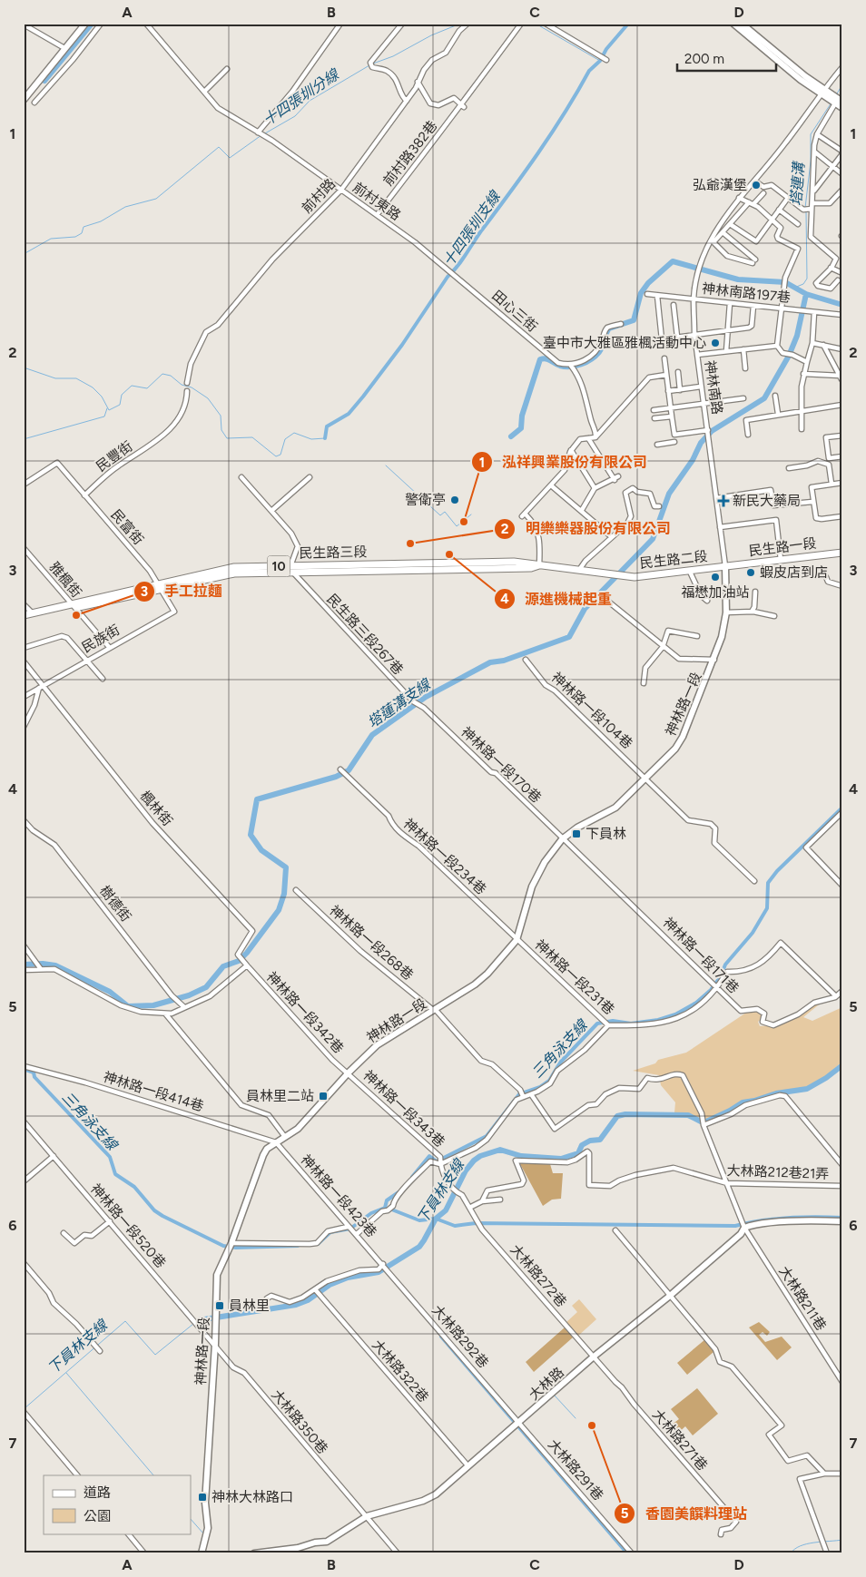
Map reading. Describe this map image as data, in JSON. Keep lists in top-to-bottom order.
{
  "streets": {
    "main road": [
      "民生路一段",
      "民生路三段",
      "民生路二段",
      "10"
    ],
    "street": [
      "前村路382巷",
      "前村路",
      "前村東路",
      "神林南路197巷",
      "田心三街",
      "神林南路",
      "民豐街",
      "民富街",
      "雅楓街",
      "民生路三段267巷",
      "民族街",
      "神林路一段",
      "神林路一段104巷",
      "神林路一段170巷",
      "楓林街",
      "神林路一段234巷",
      "樹德街",
      "神林路一段268巷",
      "神林路一段171巷",
      "神林路一段231巷",
      "神林路一段342巷",
      "神林路一段414巷",
      "神林路一段343巷",
      "大林路212巷21弄",
      "神林路一段423巷",
      "神林路一段520巷",
      "大林路272巷",
      "大林路211巷",
      "大林路292巷",
      "大林路322巷",
      "大林路",
      "大林路350巷",
      "大林路271巷",
      "大林路291巷"
    ]
  },
  "crossings": [
    ["前村路382巷", "前村路"],
    ["前村路382巷", "前村東路"],
    ["前村路", "前村東路"],
    ["前村東路", "田心三街"],
    ["神林南路197巷", "神林南路"],
    ["神林南路", "民生路一段"],
    ["神林南路", "民生路二段"],
    ["神林南路", "神林路一段"],
    ["民豐街", "民富街"],
    ["民富街", "民生路三段"],
    ["民富街", "民族街"],
    ["民生路一段", "民生路二段"],
    ["民生路一段", "神林路一段"],
    ["民生路三段", "民生路二段"],
    ["民生路三段", "雅楓街"],
    ["民生路三段", "民生路三段267巷"],
    ["民生路二段", "神林路一段"],
    ["雅楓街", "民族街"],
    ["民生路三段267巷", "神林路一段170巷"],
    ["民族街", "楓林街"],
    ["神林路一段", "神林路一段104巷"],
    ["神林路一段", "神林路一段170巷"],
    ["神林路一段", "神林路一段234巷"],
    ["神林路一段", "神林路一段268巷"],
    ["神林路一段", "神林路一段171巷"],
    ["神林路一段", "神林路一段231巷"],
    ["神林路一段", "神林路一段342巷"],
    ["神林路一段", "神林路一段414巷"],
    ["神林路一段", "神林路一段343巷"],
    ["神林路一段", "神林路一段423巷"],
    ["神林路一段", "神林路一段520巷"],
    ["神林路一段", "大林路350巷"],
    ["神林路一段170巷", "神林路一段171巷"],
    ["楓林街", "神林路一段342巷"],
    ["神林路一段234巷", "神林路一段231巷"],
    ["神林路一段171巷", "神林路一段231巷"],
    ["神林路一段342巷", "神林路一段343巷"],
    ["神林路一段414巷", "神林路一段423巷"],
    ["神林路一段343巷", "大林路212巷21弄"],
    ["神林路一段343巷", "大林路272巷"],
    ["大林路212巷21弄", "大林路272巷"],
    ["大林路212巷21弄", "大林路211巷"],
    ["神林路一段423巷", "大林路292巷"],
    ["神林路一段520巷", "大林路350巷"],
    ["大林路272巷", "大林路"],
    ["大林路272巷", "大林路271巷"],
    ["大林路211巷", "大林路"],
    ["大林路292巷", "大林路"],
    ["大林路292巷", "大林路291巷"],
    ["大林路322巷", "大林路"],
    ["大林路", "大林路350巷"],
    ["大林路", "大林路271巷"],
    ["大林路", "大林路291巷"]
  ],
  "water": [
    "十四張圳分線",
    "塔連溝",
    "十四張圳支線",
    "塔蓮溝支線",
    "三角泳支線",
    "下員林支線"
  ],
  "places": {
    "other": [
      "弘爺漢堡",
      "臺中市大雅區雅楓活動中心",
      "警衛亭",
      "泓祥興業股份有限公司",
      "明樂樂器股份有限公司",
      "源進機械起重",
      "蝦皮店到店",
      "福懋加油站",
      "手工拉麵",
      "香園美饌料理站"
    ],
    "health": ["新民大藥局"],
    "transit": [
      "下員林",
      "員林里二站",
      "員林里",
      "神林大林路口"
    ]
  },
  "legend": ["道路", "公園"],
  "scale_bar": "200 m",
  "grid": {
    "columns": [
      "A",
      "B",
      "C",
      "D"
    ],
    "rows": [
      "1",
      "2",
      "3",
      "4",
      "5",
      "6",
      "7"
    ]
  }
}
